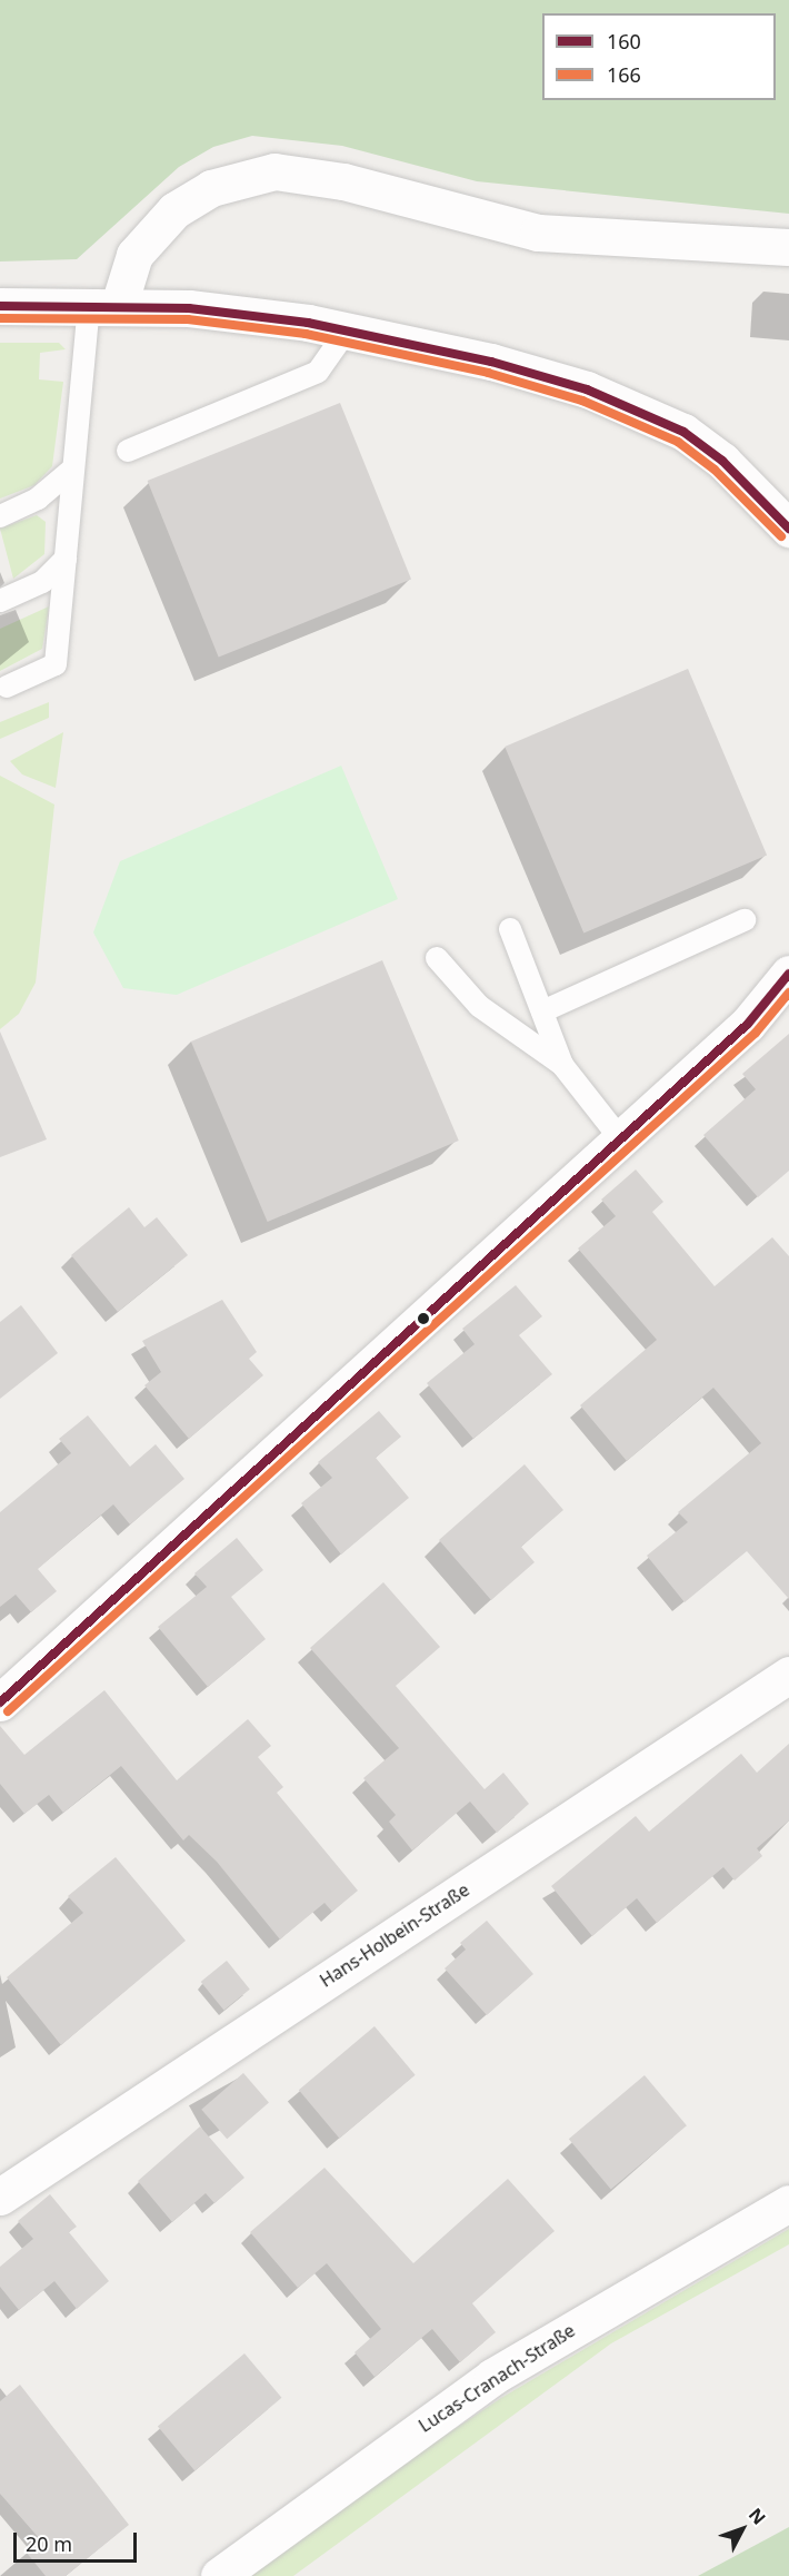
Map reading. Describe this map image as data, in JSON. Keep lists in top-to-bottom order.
{
  "streets": {
    "street": ["Hans-Holbein-Straße", "Lucas-Cranach-Straße"]
  },
  "lines": ["transit line 160", "transit line 166"],
  "legend": ["160", "166"],
  "scale_bar": "20 m",
  "north": "top right"
}
